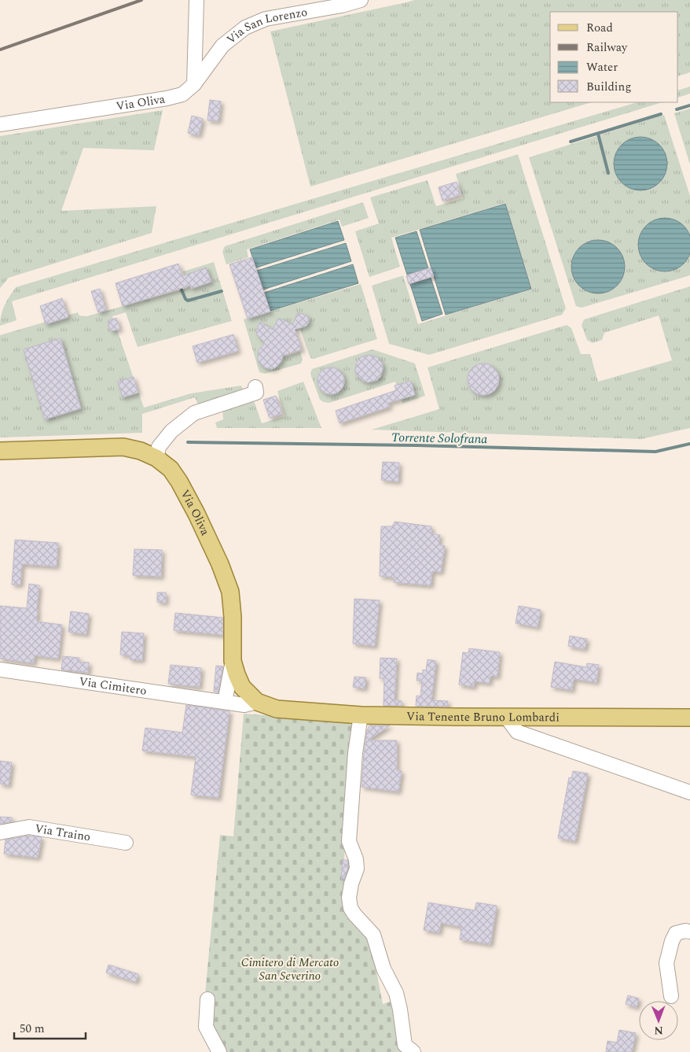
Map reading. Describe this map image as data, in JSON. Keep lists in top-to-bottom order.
{
  "streets": {
    "main road": ["Via Oliva", "Via Tenente Bruno Lombardi"],
    "street": ["Via San Lorenzo", "Via Cimitero", "Via Traino"]
  },
  "crossings": [
    ["Via San Lorenzo", "Via Oliva"],
    ["Via Oliva", "Via Cimitero"],
    ["Via Oliva", "Via Tenente Bruno Lombardi"]
  ],
  "water": ["Torrente Solofrana"],
  "parks": ["Cimitero di Mercato San Severino"],
  "legend": [
    "Road",
    "Railway",
    "Water",
    "Building"
  ],
  "scale_bar": "50 m",
  "north": "bottom"
}
